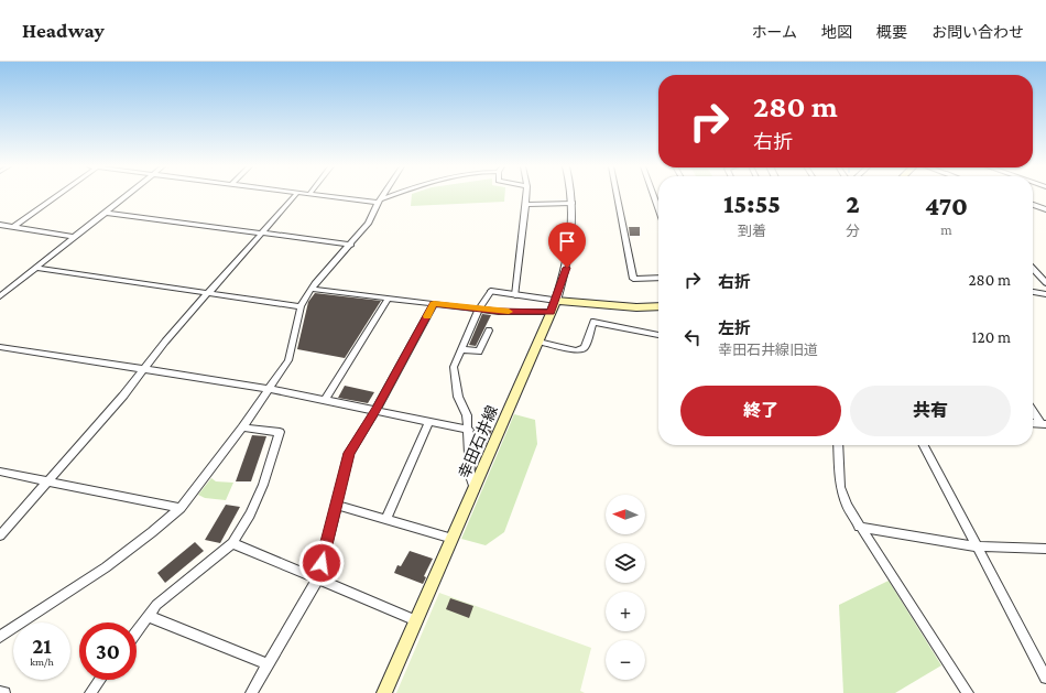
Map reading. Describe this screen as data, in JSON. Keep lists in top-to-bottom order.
{
  "streets": {
    "main road": ["幸田石井線"]
  },
  "north": "left",
  "page": {
    "header": "Headway",
    "nav": [
      "ホーム",
      "地図",
      "概要",
      "お問い合わせ"
    ],
    "turn": ["280 m", "右折"],
    "eta": [
      "15:55",
      "到着",
      "2",
      "分",
      "470",
      "m"
    ],
    "list": [
      {
        "name": "右折",
        "value": "280 m"
      },
      {
        "name": "左折",
        "note": "幸田石井線旧道",
        "value": "120 m"
      }
    ],
    "buttons": ["終了", "共有"],
    "map_buttons": ["+", "−"],
    "speed": "21 km/h",
    "limit": "30"
  }
}
